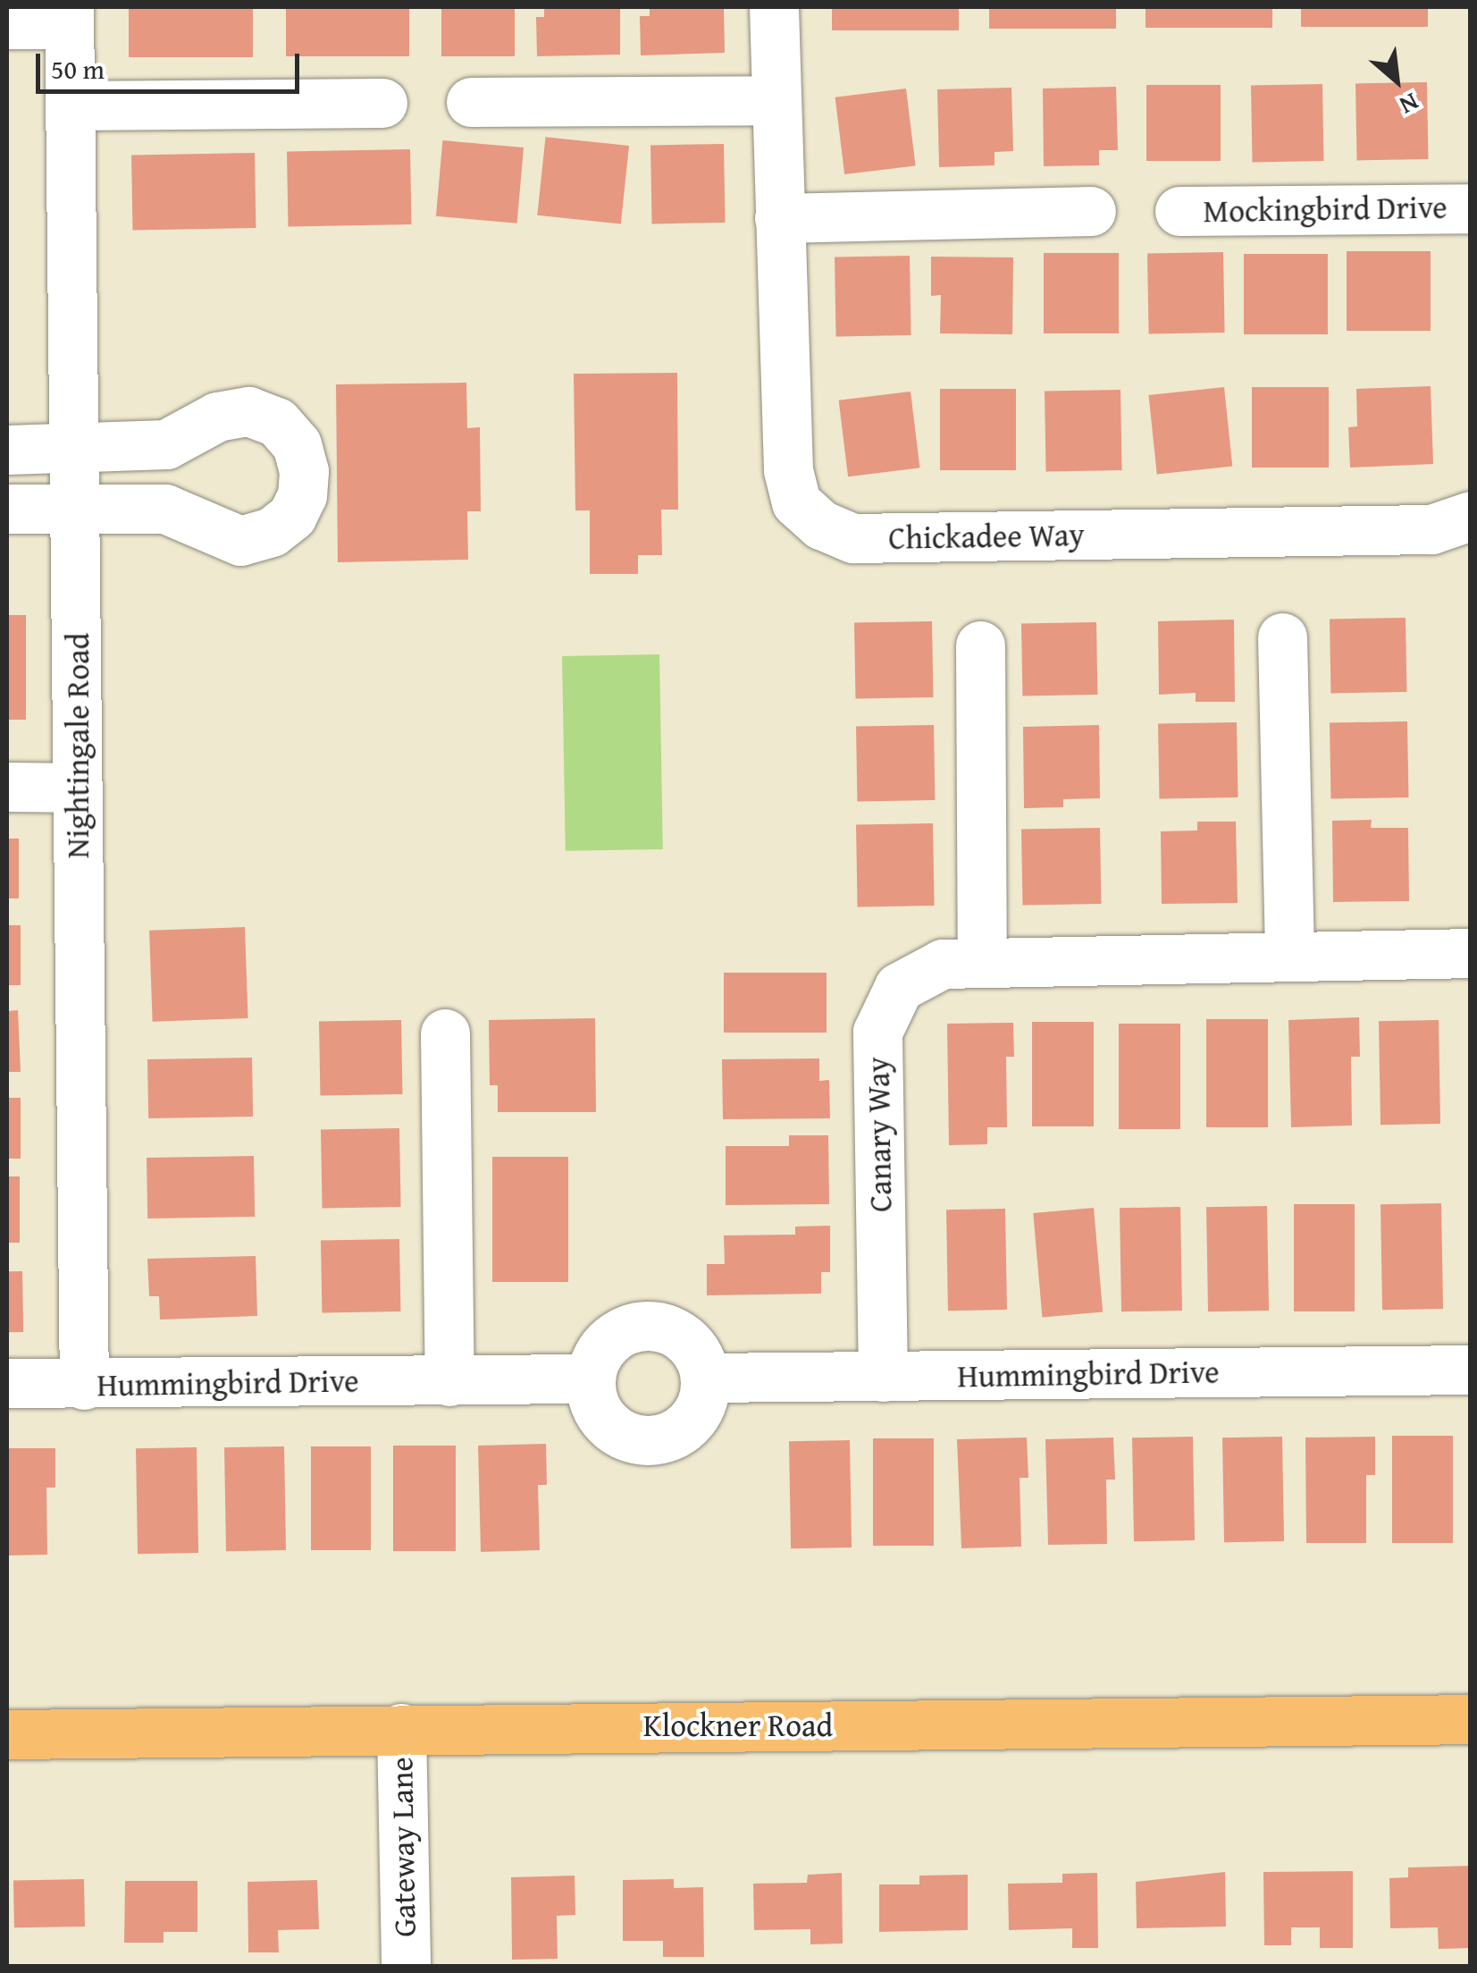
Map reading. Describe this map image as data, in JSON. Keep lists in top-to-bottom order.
{
  "streets": {
    "main road": ["Klockner Road"],
    "street": [
      "Mockingbird Drive",
      "Chickadee Way",
      "Nightingale Road",
      "Canary Way",
      "Hummingbird Drive",
      "Gateway Lane"
    ]
  },
  "crossings": [
    ["Nightingale Road", "Hummingbird Drive"],
    ["Canary Way", "Hummingbird Drive"],
    ["Klockner Road", "Gateway Lane"]
  ],
  "scale_bar": "50 m",
  "north": "bottom right"
}
